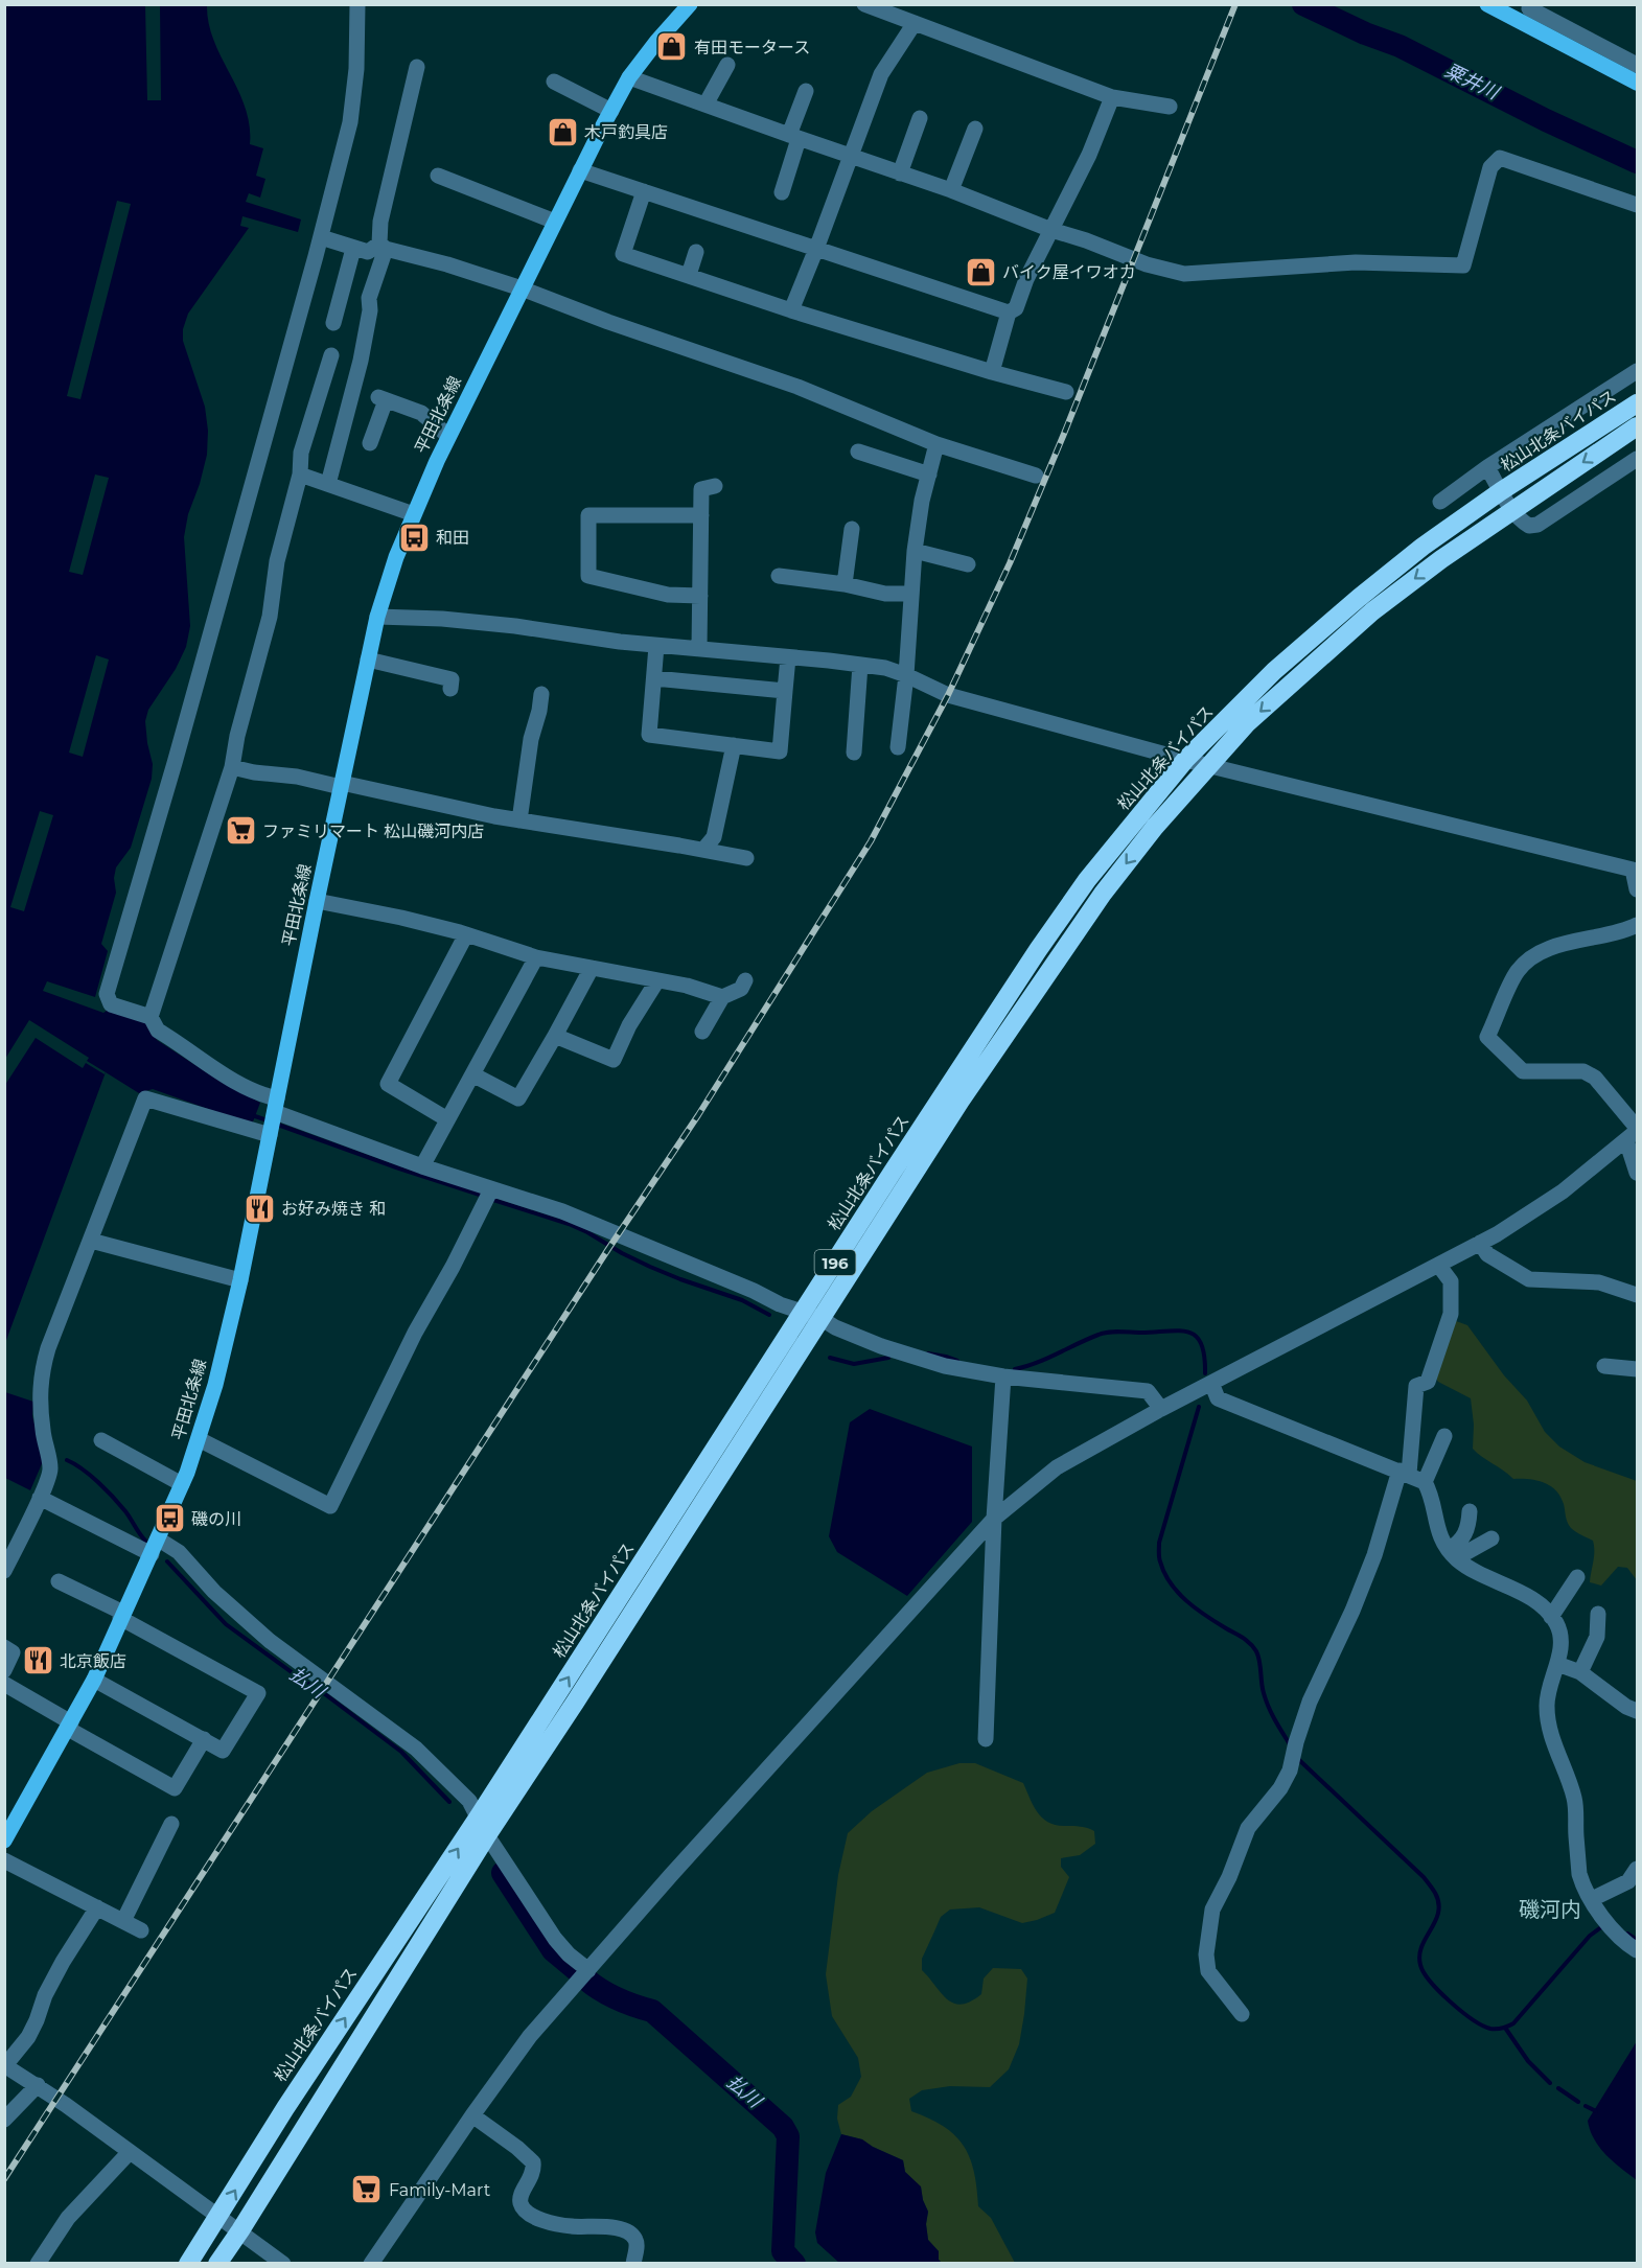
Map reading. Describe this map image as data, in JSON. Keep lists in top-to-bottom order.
{
  "streets": {
    "highway": ["松山北条バイパス", "196"],
    "main road": ["平田北条線"]
  },
  "districts": ["磯河内"],
  "water": ["粟井川", "払川"],
  "places": {
    "shop": ["有田モータース", "木戸釣具店", "バイク屋イワオカ"],
    "bus stop": ["和田", "磯の川"],
    "supermarket": ["ファミリマート 松山磯河内店", "Family-Mart"],
    "restaurant": ["お好み焼き 和", "北京飯店"]
  }
}
